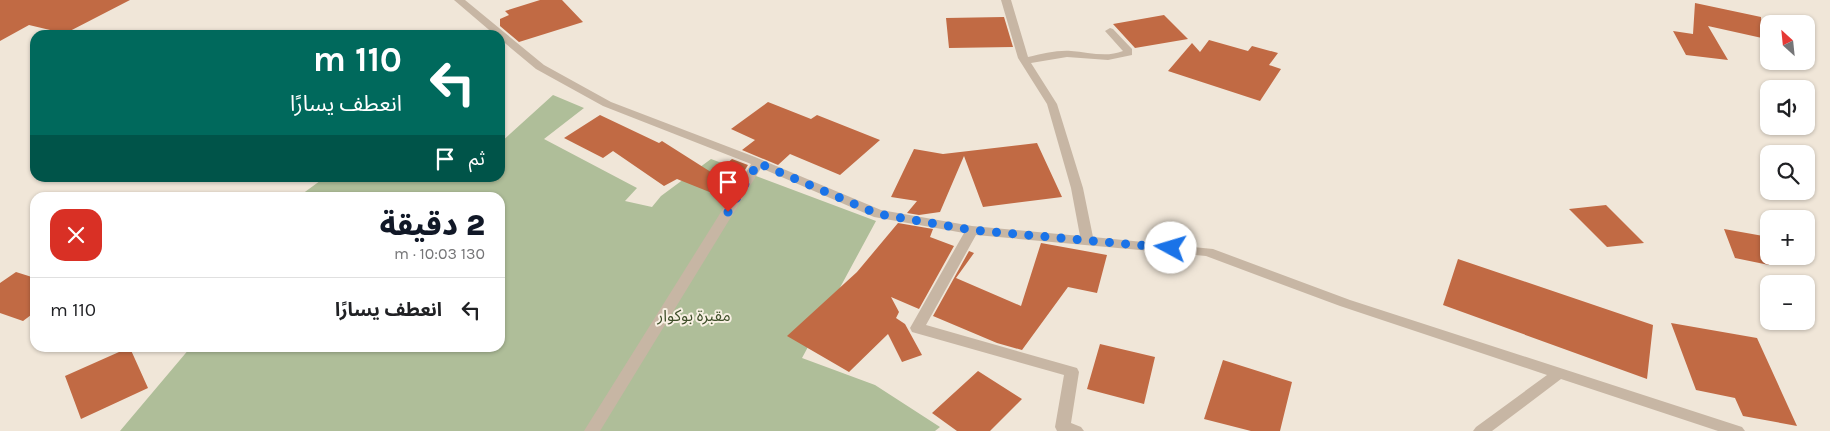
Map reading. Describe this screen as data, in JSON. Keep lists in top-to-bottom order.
{
  "parks": ["مقبرة بوكوار"],
  "north": "top left",
  "page": {
    "map_buttons": ["+", "−"],
    "turn": ["110 m", "انعطف يسارًا"],
    "then": "ثم",
    "heading": ["2 دقيقة", "130 m · 10:03"],
    "list": [
      {
        "name": "انعطف يسارًا",
        "value": "110 m"
      }
    ]
  }
}
